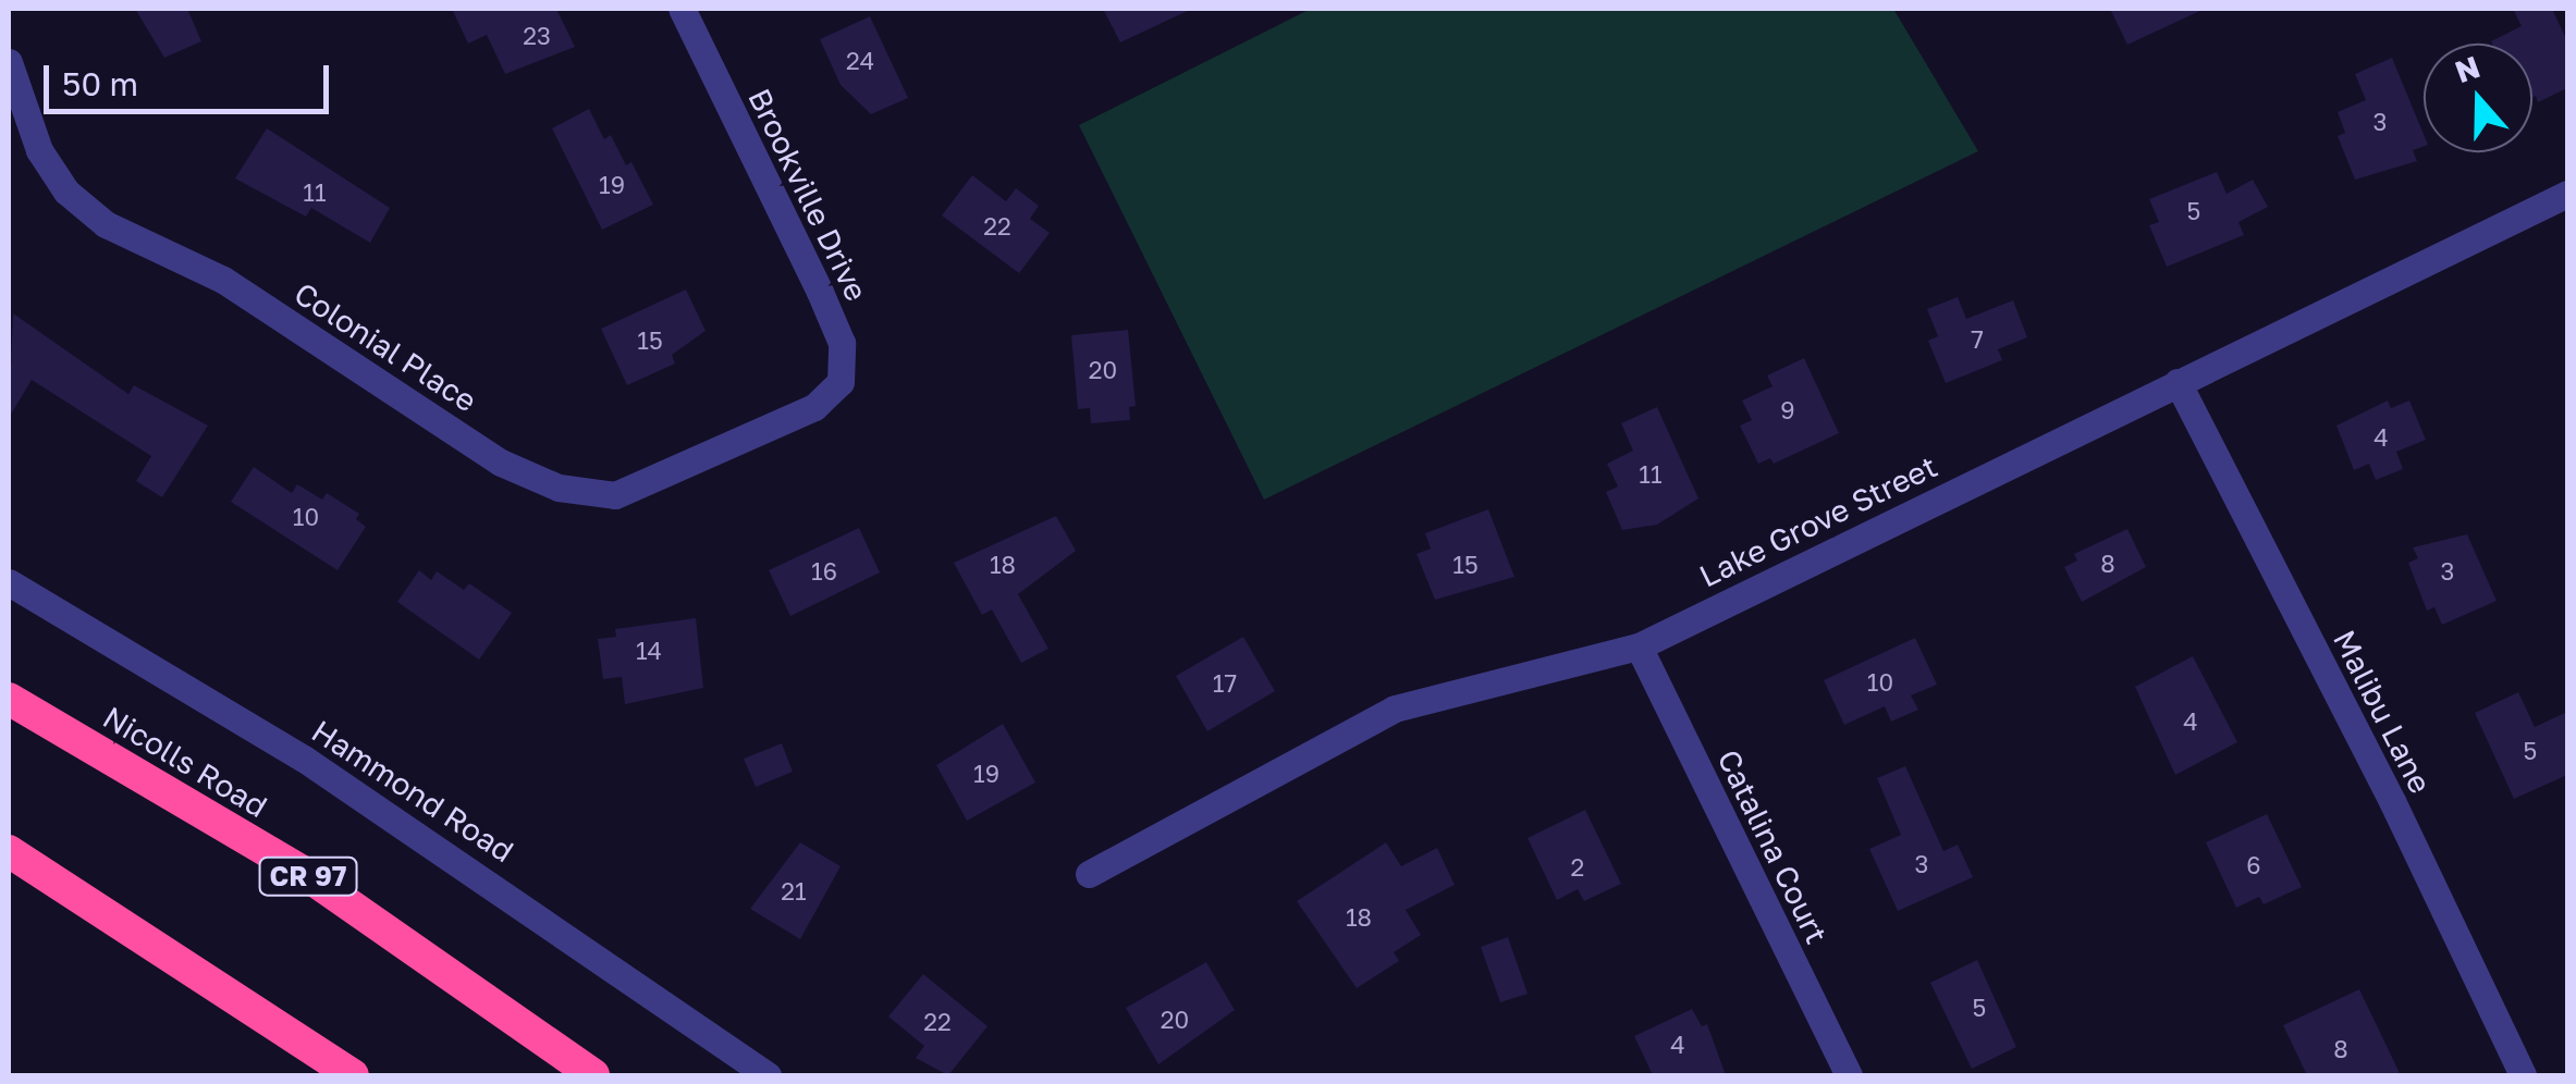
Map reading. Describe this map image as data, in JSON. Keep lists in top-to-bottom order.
{
  "streets": {
    "highway": ["Nicolls Road", "CR 97"],
    "street": [
      "Brookville Drive",
      "Colonial Place",
      "Lake Grove Street",
      "Malibu Lane",
      "Hammond Road",
      "Catalina Court"
    ]
  },
  "crossings": [
    ["Brookville Drive", "Colonial Place"],
    ["Lake Grove Street", "Malibu Lane"],
    ["Lake Grove Street", "Catalina Court"]
  ],
  "house_numbers": [
    "23",
    "24",
    "3",
    "19",
    "11",
    "5",
    "22",
    "7",
    "15",
    "20",
    "9",
    "4",
    "11",
    "10",
    "8",
    "18",
    "15",
    "16",
    "3",
    "14",
    "10",
    "17",
    "4",
    "5",
    "19",
    "3",
    "6",
    "2",
    "21",
    "18",
    "5",
    "20",
    "22",
    "4",
    "8"
  ],
  "scale_bar": "50 m",
  "north": "top"
}
